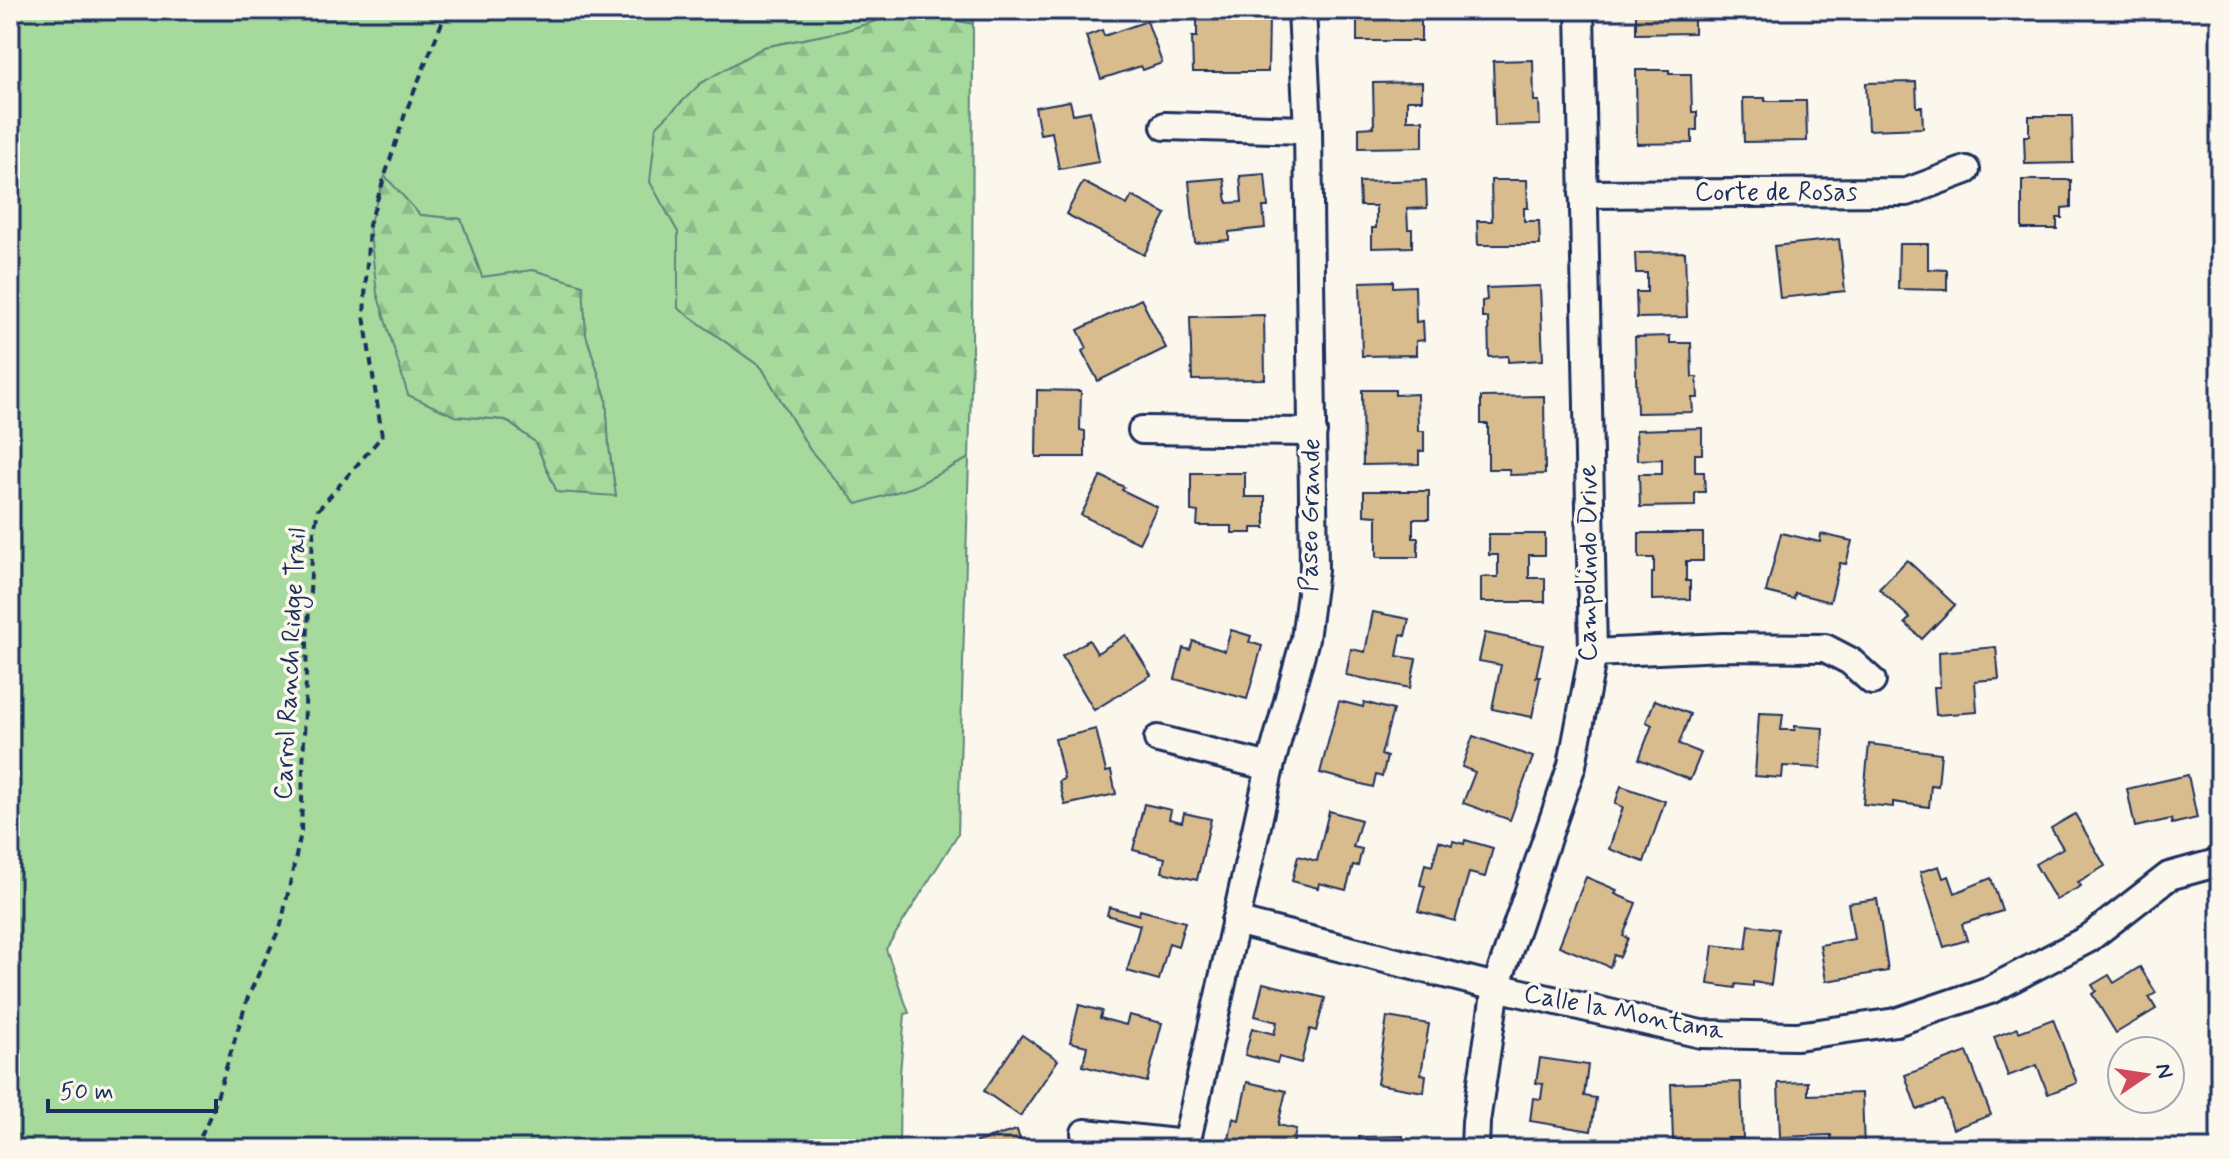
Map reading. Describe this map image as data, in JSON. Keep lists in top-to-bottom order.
{
  "streets": {
    "street": [
      "Corte de Rosas",
      "Paseo Grande",
      "Campolindo Drive",
      "Calle la Montana"
    ],
    "path": ["Carrol Ranch Ridge Trail"]
  },
  "crossings": [
    ["Corte de Rosas", "Campolindo Drive"],
    ["Paseo Grande", "Calle la Montana"],
    ["Campolindo Drive", "Calle la Montana"]
  ],
  "scale_bar": "50 m",
  "north": "right"
}
